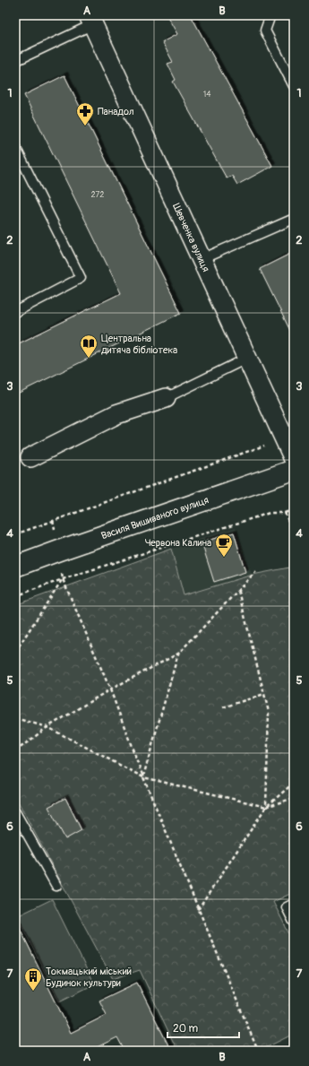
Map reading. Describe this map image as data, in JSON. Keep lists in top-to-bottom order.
{
  "streets": {
    "street": ["Шевченка вулиця", "Василя Вишиваного вулиця"]
  },
  "places": {
    "pharmacy": ["Панадол"],
    "library": ["Центральна дитяча бібліотека"],
    "cafe": ["Червона Калина"],
    "building": ["Токмацький міський Будинок культури"]
  },
  "house_numbers": ["14", "272"],
  "scale_bar": "20 m",
  "grid": {
    "columns": ["A", "B"],
    "rows": [
      "1",
      "2",
      "3",
      "4",
      "5",
      "6",
      "7"
    ]
  }
}
